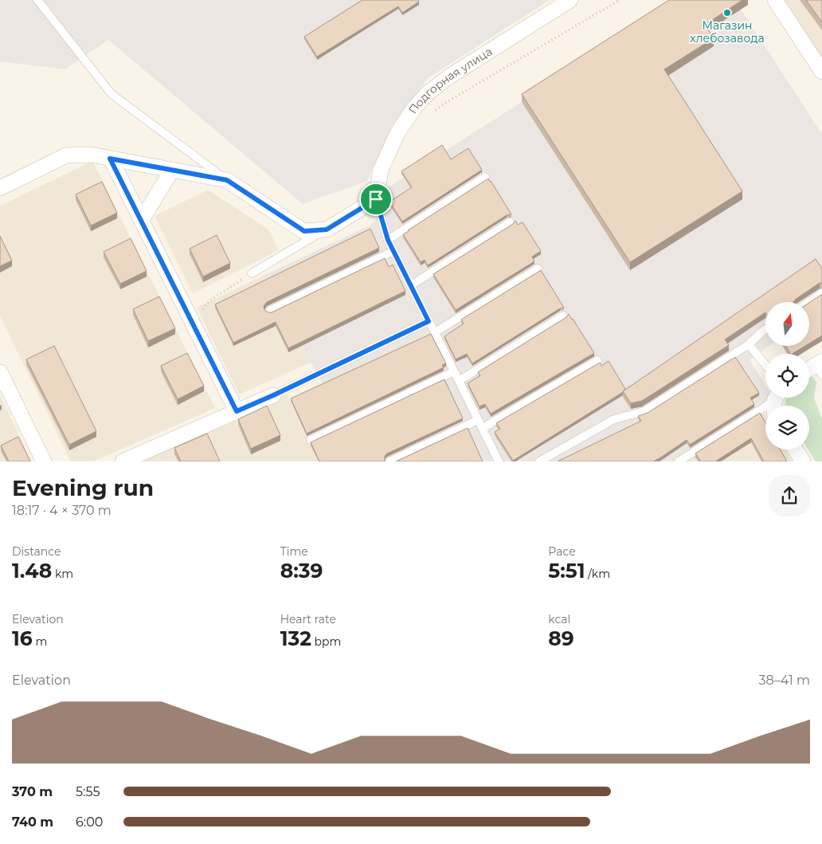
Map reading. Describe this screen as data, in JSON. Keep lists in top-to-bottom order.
{
  "streets": {
    "street": ["Подгорная улица"]
  },
  "places": ["Магазин хлебозавода"],
  "north": "top",
  "page": {
    "heading": ["Evening run", "18:17 · 4 × 370 m"],
    "stats": [
      ["Distance", "1.48 km"],
      ["Time", "8:39"],
      ["Pace", "5:51 /km"],
      ["Elevation", "16 m"],
      ["Heart rate", "132 bpm"],
      ["kcal", "89"]
    ],
    "chart": ["Elevation", "38–41 m"],
    "list": [
      {
        "name": "370 m",
        "note": "5:55"
      },
      {
        "name": "740 m",
        "note": "6:00"
      }
    ]
  }
}
